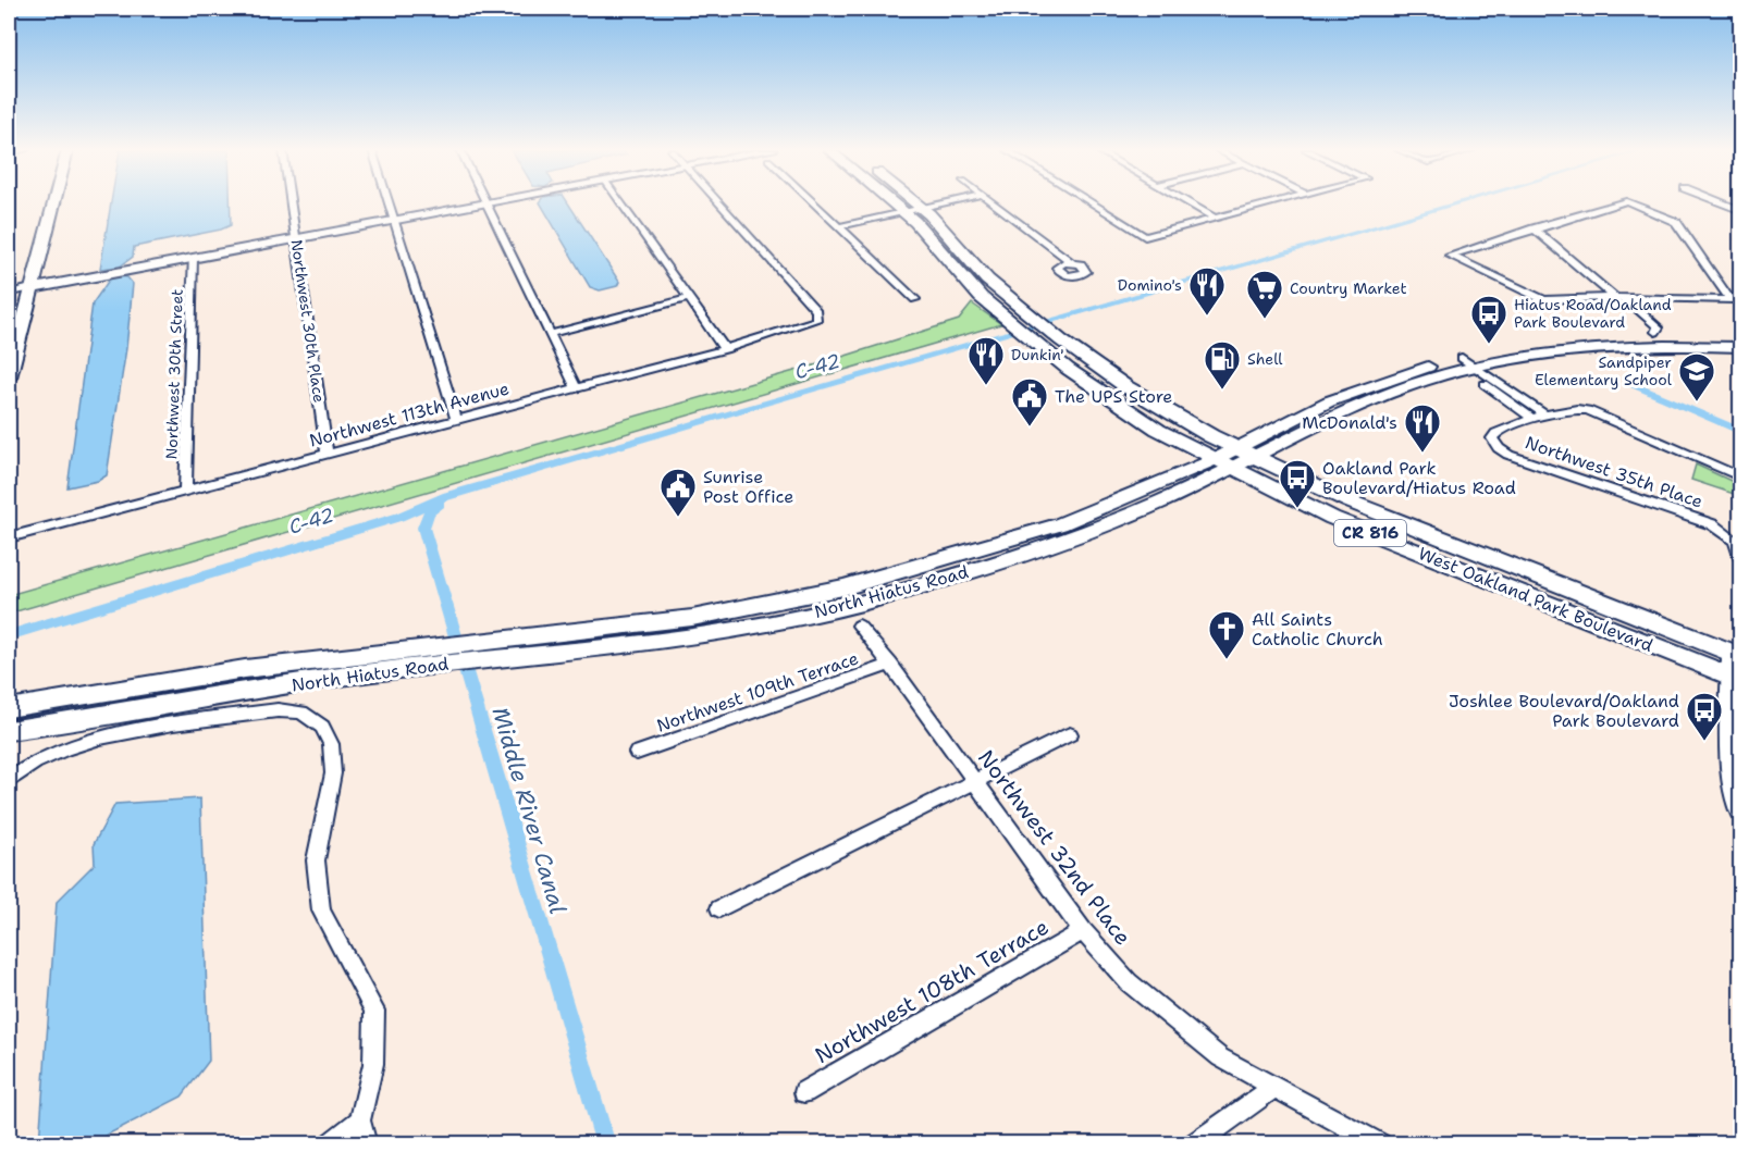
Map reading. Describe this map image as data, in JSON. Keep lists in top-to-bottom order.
{
  "streets": {
    "main road": ["CR 816", "North Hiatus Road", "West Oakland Park Boulevard"],
    "street": [
      "Northwest 30th Place",
      "Northwest 30th Street",
      "Northwest 113th Avenue",
      "Northwest 35th Place",
      "Northwest 109th Terrace",
      "Northwest 32nd Place",
      "Northwest 108th Terrace"
    ]
  },
  "crossings": [
    ["Northwest 30th Place", "Northwest 113th Avenue"],
    ["Northwest 30th Street", "Northwest 113th Avenue"],
    ["North Hiatus Road", "West Oakland Park Boulevard"],
    ["Northwest 109th Terrace", "Northwest 32nd Place"],
    ["Northwest 32nd Place", "Northwest 108th Terrace"]
  ],
  "water": ["C-42", "Middle River Canal"],
  "places": {
    "restaurant": ["Domino's", "Dunkin'", "McDonald's"],
    "supermarket": ["Country Market"],
    "bus stop": ["Hiatus Road/Oakland Park Boulevard", "Oakland Park Boulevard/Hiatus Road", "Joshlee Boulevard/Oakland Park Boulevard"],
    "fuel station": ["Shell"],
    "school or university": ["Sandpiper Elementary School"],
    "public building": ["The UPS Store", "Sunrise Post Office"],
    "church": ["All Saints Catholic Church"]
  }
}
